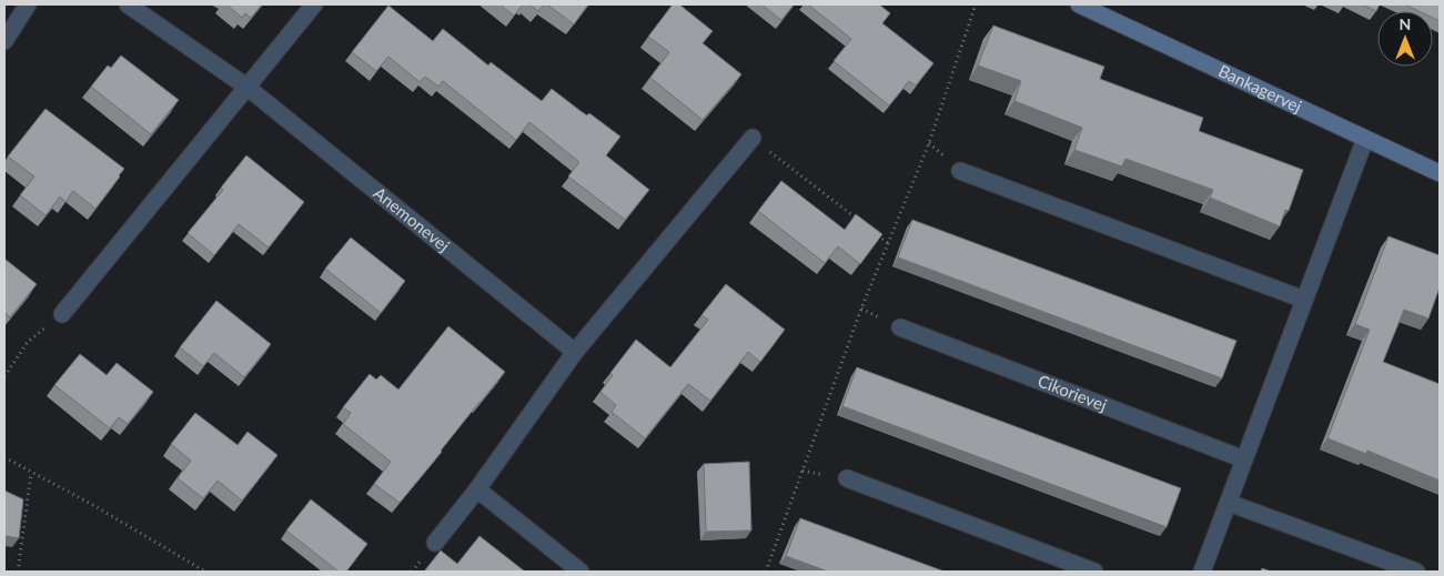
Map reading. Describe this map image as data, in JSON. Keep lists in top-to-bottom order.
{
  "streets": {
    "street": ["Bankagervej", "Anemonevej", "Cikorievej"]
  },
  "north": "top"
}
